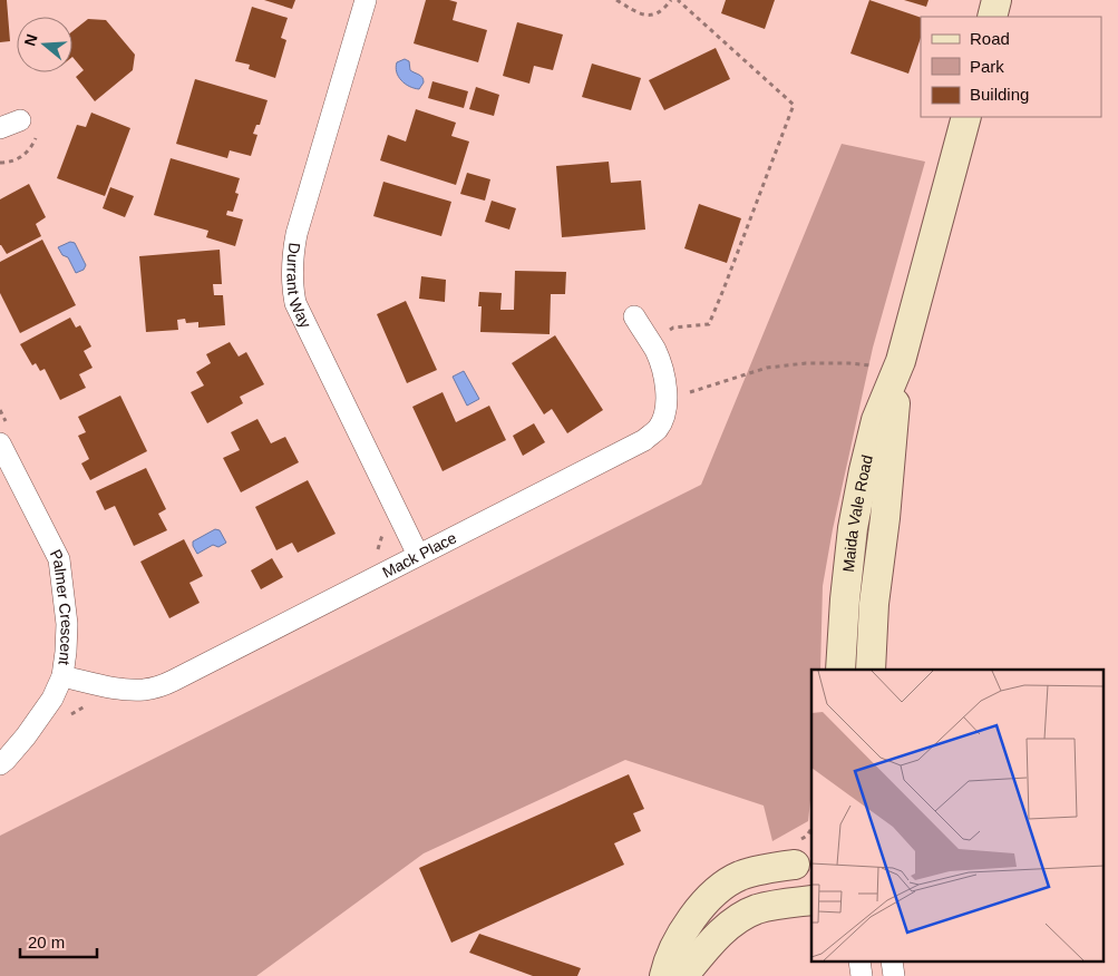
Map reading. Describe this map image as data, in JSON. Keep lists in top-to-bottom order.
{
  "streets": {
    "main road": ["Maida Vale Road"],
    "street": ["Durrant Way", "Mack Place", "Palmer Crescent"]
  },
  "crossings": [
    ["Durrant Way", "Mack Place"],
    ["Mack Place", "Palmer Crescent"]
  ],
  "legend": ["Road", "Park", "Building"],
  "scale_bar": "20 m",
  "north": "left"
}
